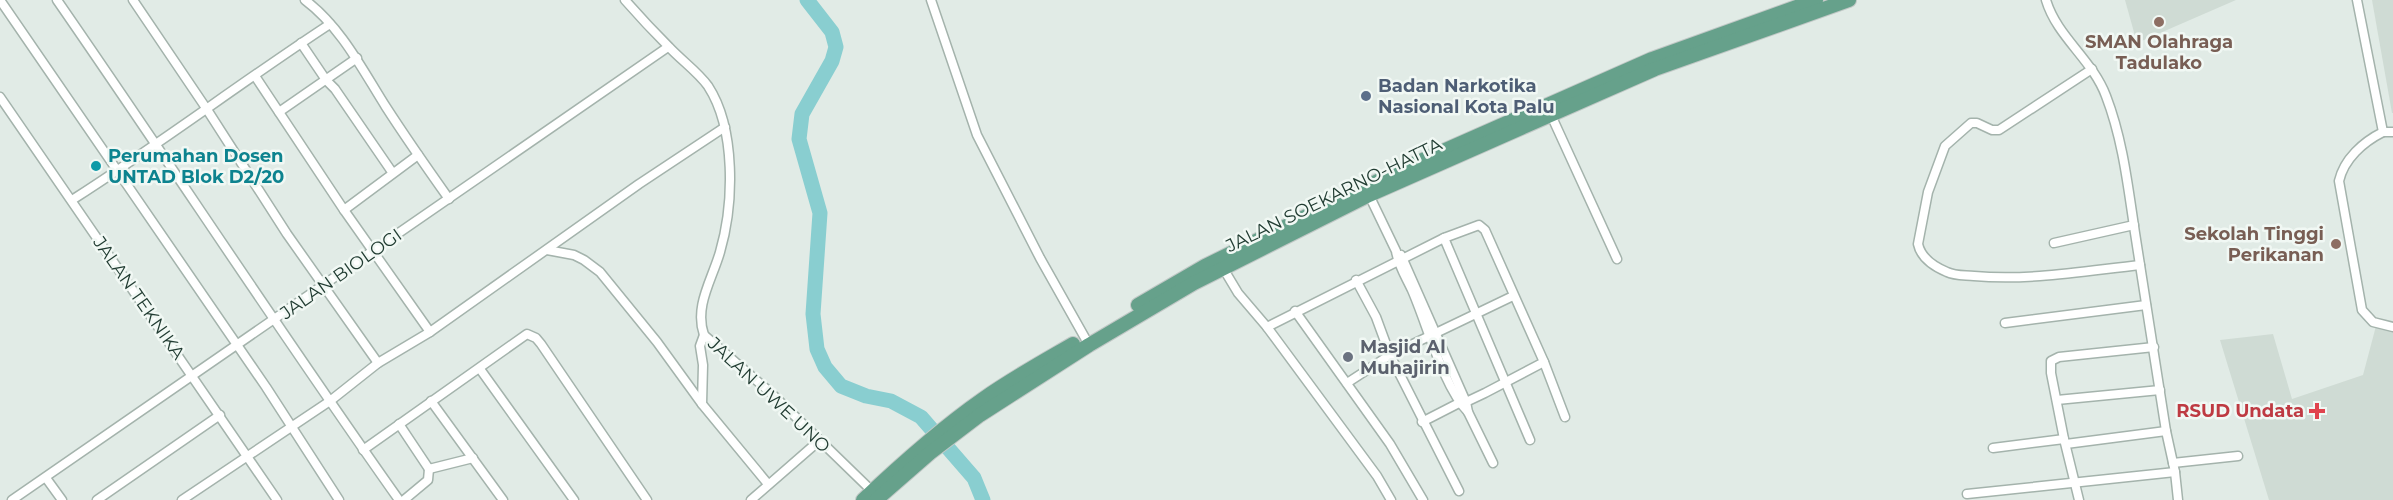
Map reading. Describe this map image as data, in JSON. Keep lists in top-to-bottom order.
{
  "streets": {
    "main road": ["JALAN SOEKARNO-HATTA"],
    "street": ["JALAN BIOLOGI", "JALAN TEKNIKA", "JALAN UWE UNO"]
  },
  "crossings": [
    ["JALAN SOEKARNO-HATTA", "JALAN UWE UNO"],
    ["JALAN BIOLOGI", "JALAN TEKNIKA"],
    ["JALAN BIOLOGI", "JALAN UWE UNO"]
  ],
  "places": {
    "other": [
      "SMAN Olahraga Tadulako",
      "Badan Narkotika Nasional Kota Palu",
      "Perumahan Dosen UNTAD Blok D2/20",
      "Sekolah Tinggi Perikanan",
      "Masjid Al Muhajirin"
    ],
    "health": ["RSUD Undata"]
  }
}
